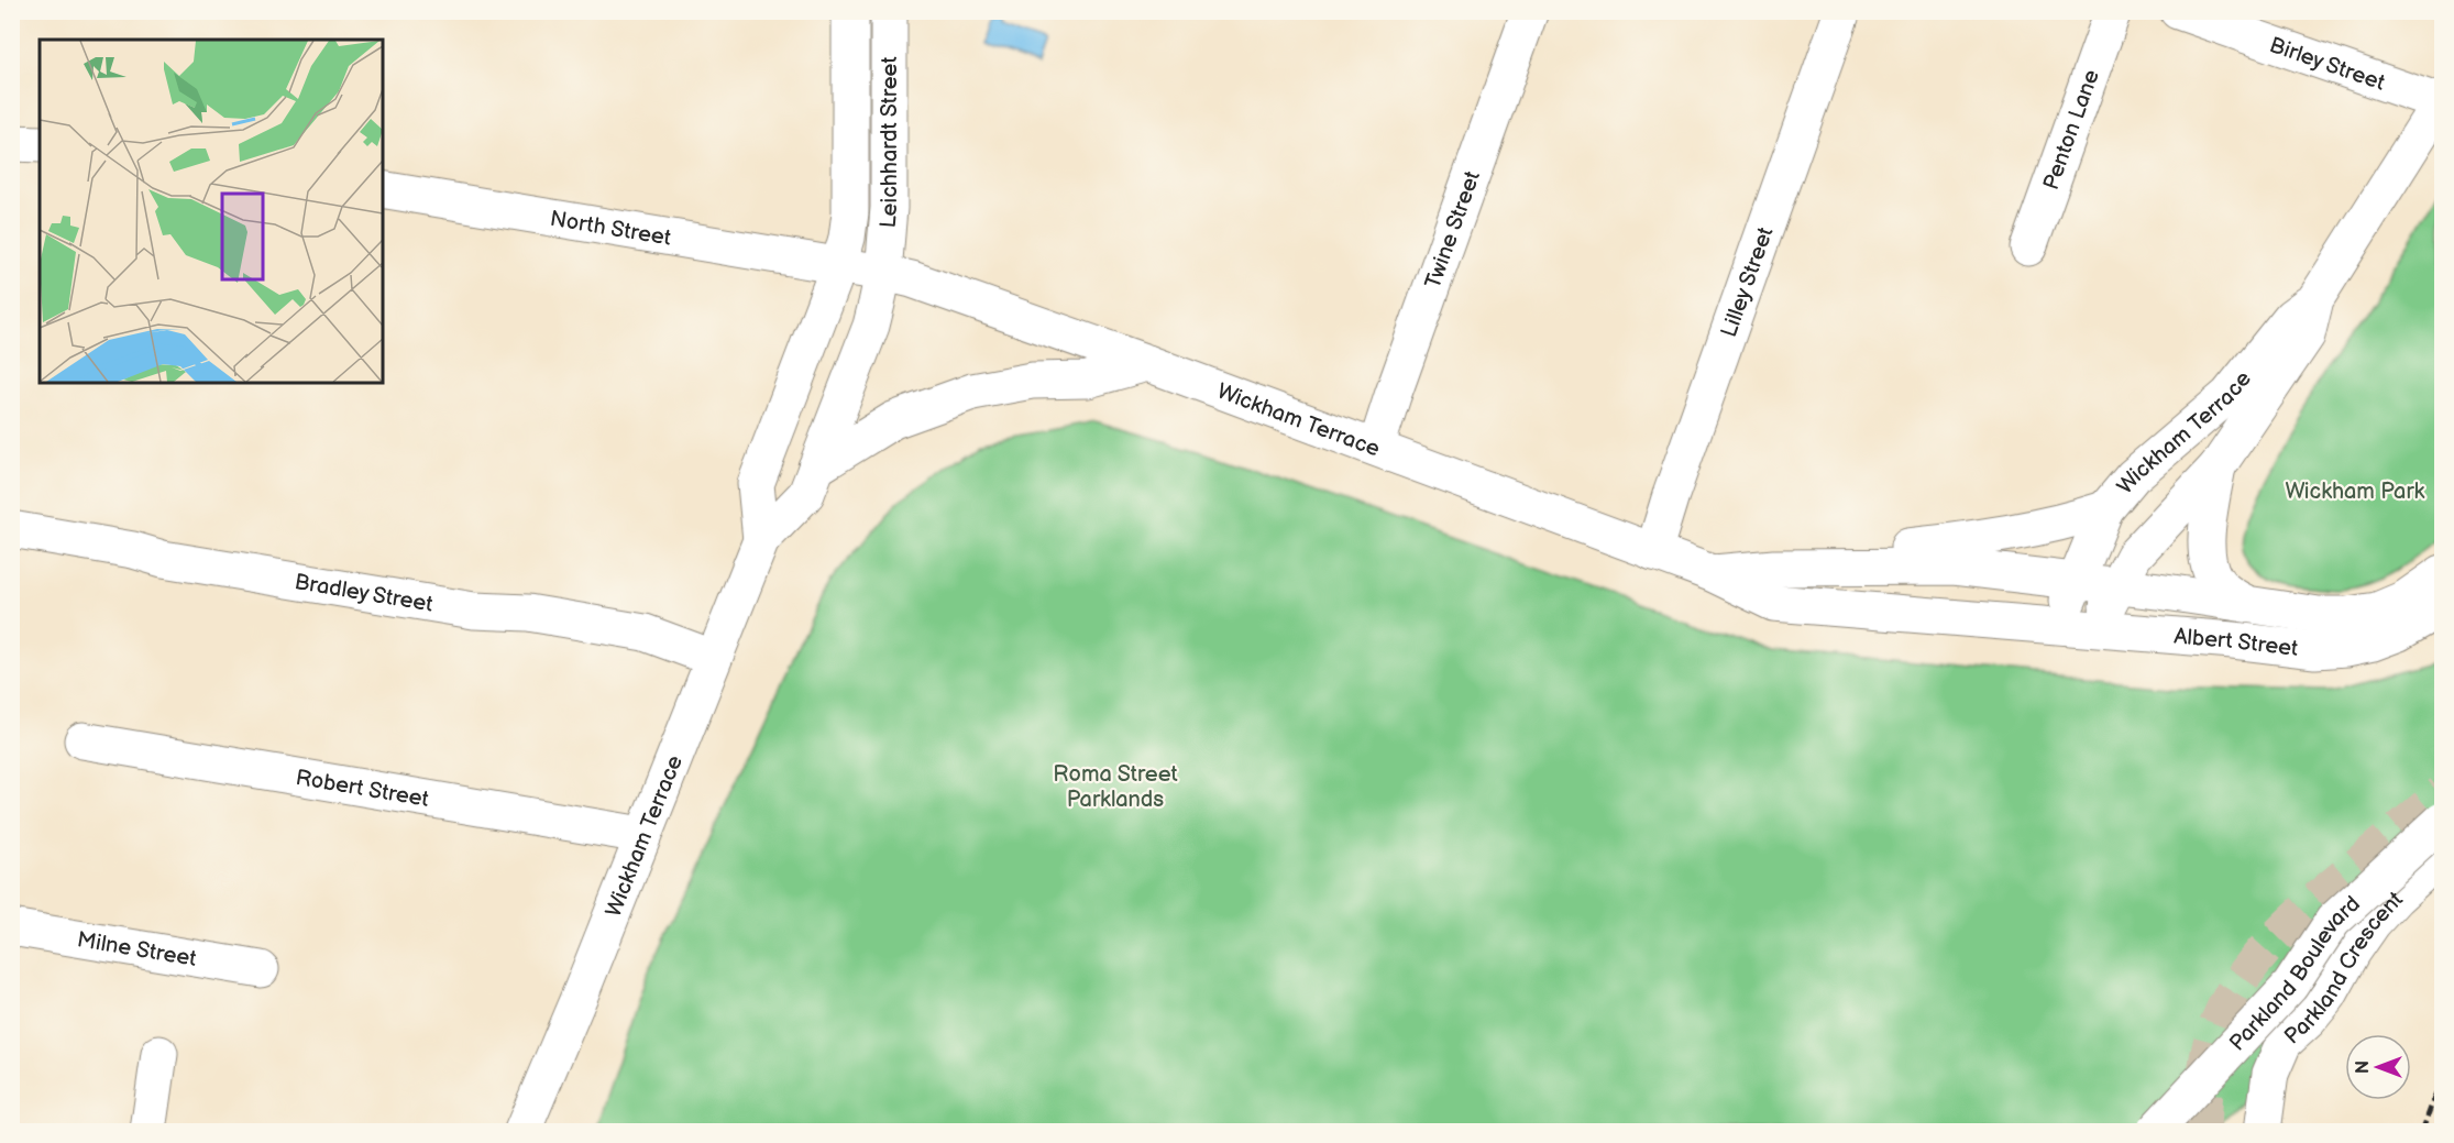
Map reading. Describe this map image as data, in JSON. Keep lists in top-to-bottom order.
{
  "streets": {
    "street": [
      "Birley Street",
      "Penton Lane",
      "Leichhardt Street",
      "North Street",
      "Twine Street",
      "Lilley Street",
      "Wickham Terrace",
      "Bradley Street",
      "Albert Street",
      "Robert Street",
      "Milne Street",
      "Parkland Crescent",
      "Parkland Boulevard"
    ]
  },
  "crossings": [
    ["Birley Street", "Wickham Terrace"],
    ["Leichhardt Street", "North Street"],
    ["Leichhardt Street", "Wickham Terrace"],
    ["North Street", "Wickham Terrace"],
    ["Twine Street", "Wickham Terrace"],
    ["Lilley Street", "Wickham Terrace"],
    ["Wickham Terrace", "Bradley Street"],
    ["Wickham Terrace", "Albert Street"],
    ["Wickham Terrace", "Robert Street"]
  ],
  "parks": ["Wickham Park", "Roma Street Parklands"],
  "north": "left"
}
